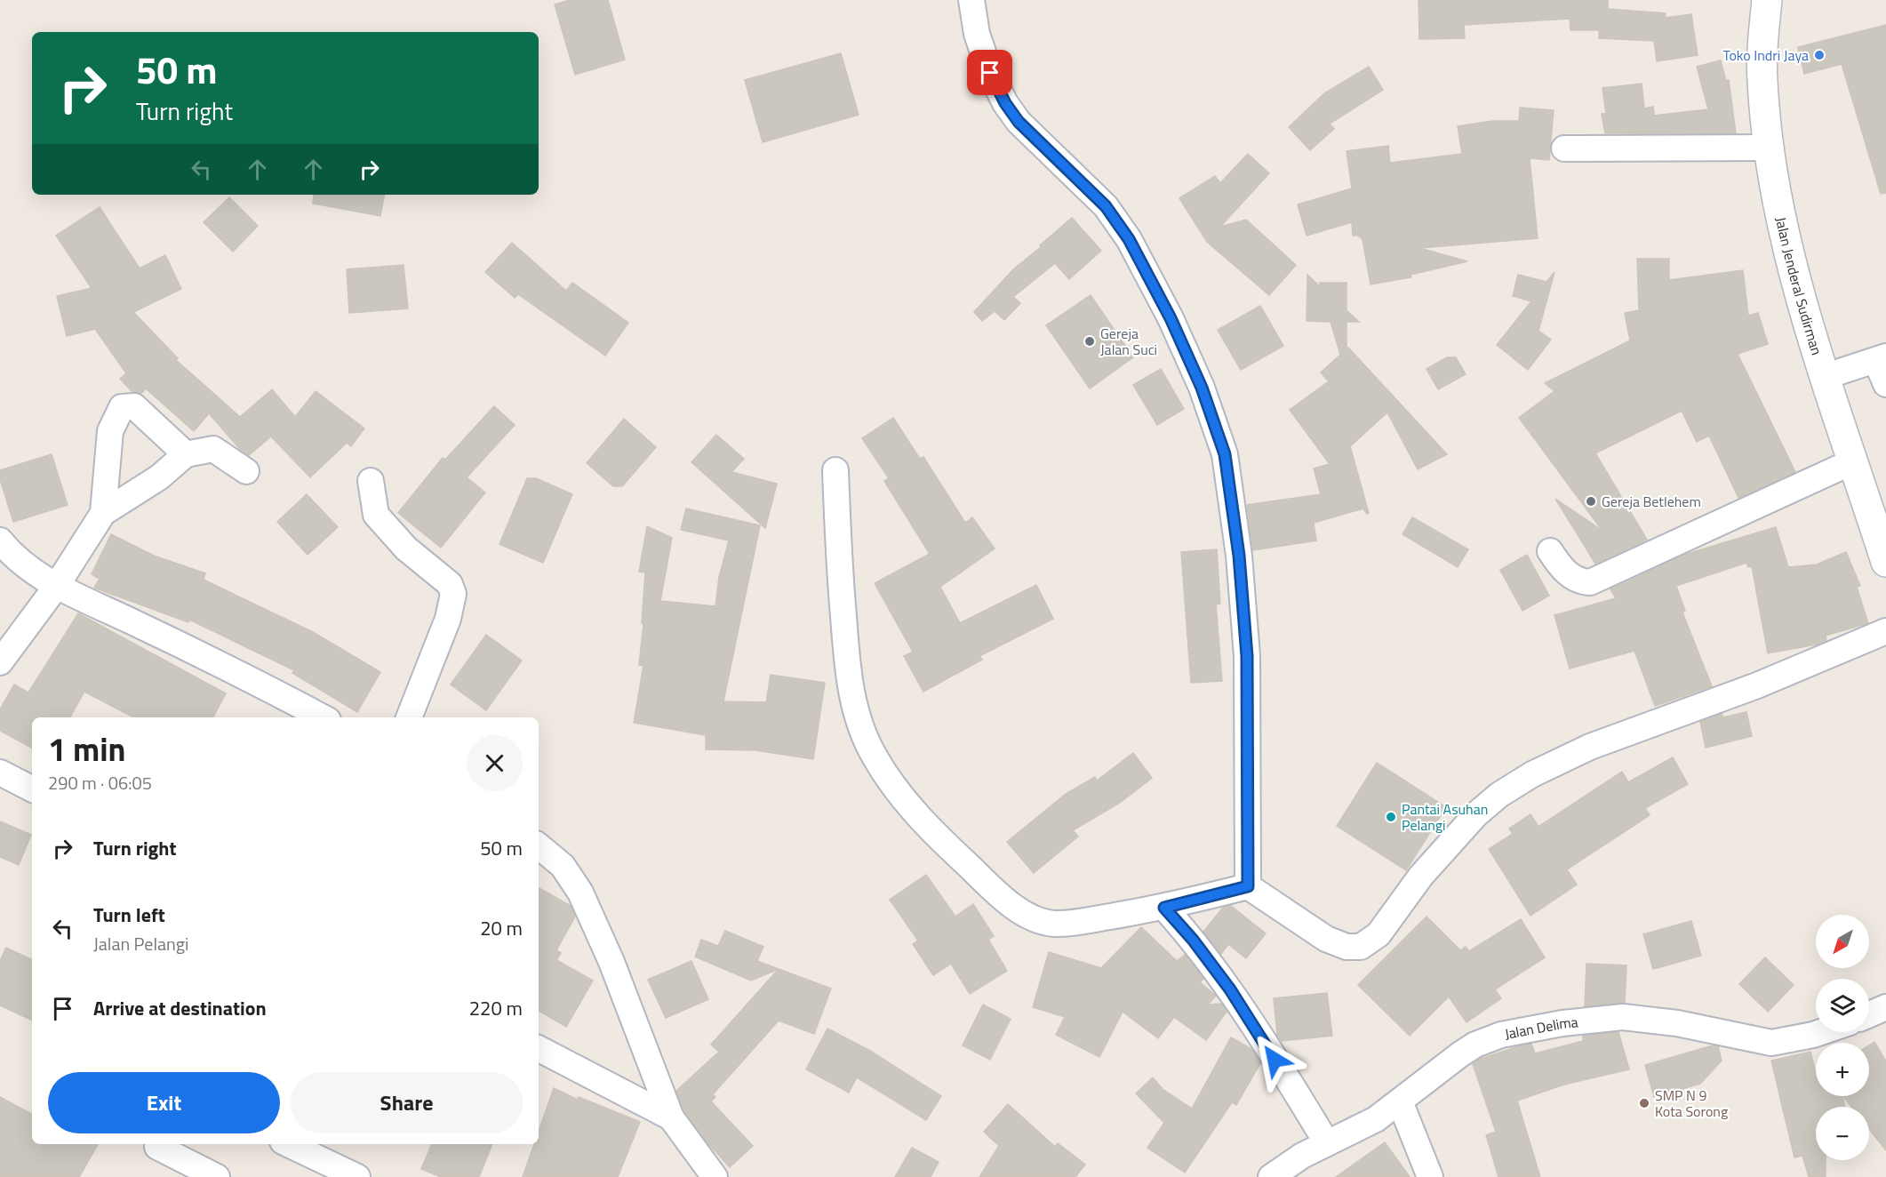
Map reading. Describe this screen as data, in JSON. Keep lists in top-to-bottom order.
{
  "streets": {
    "main road": ["Jalan Jenderal Sudirman"],
    "street": ["Jalan Delima"]
  },
  "places": [
    "Toko Indri Jaya",
    "Gereja Jalan Suci",
    "Gereja Betlehem",
    "Pantai Asuhan Pelangi",
    "SMP N 9 Kota Sorong"
  ],
  "north": "bottom left",
  "page": {
    "turn": ["50 m", "Turn right"],
    "heading": ["1 min", "290 m · 06:05"],
    "list": [
      {
        "name": "Turn right",
        "value": "50 m"
      },
      {
        "name": "Turn left",
        "note": "Jalan Pelangi",
        "value": "20 m"
      },
      {
        "name": "Arrive at destination",
        "value": "220 m"
      }
    ],
    "map_buttons": ["+", "−"],
    "buttons": ["Exit", "Share"]
  }
}
